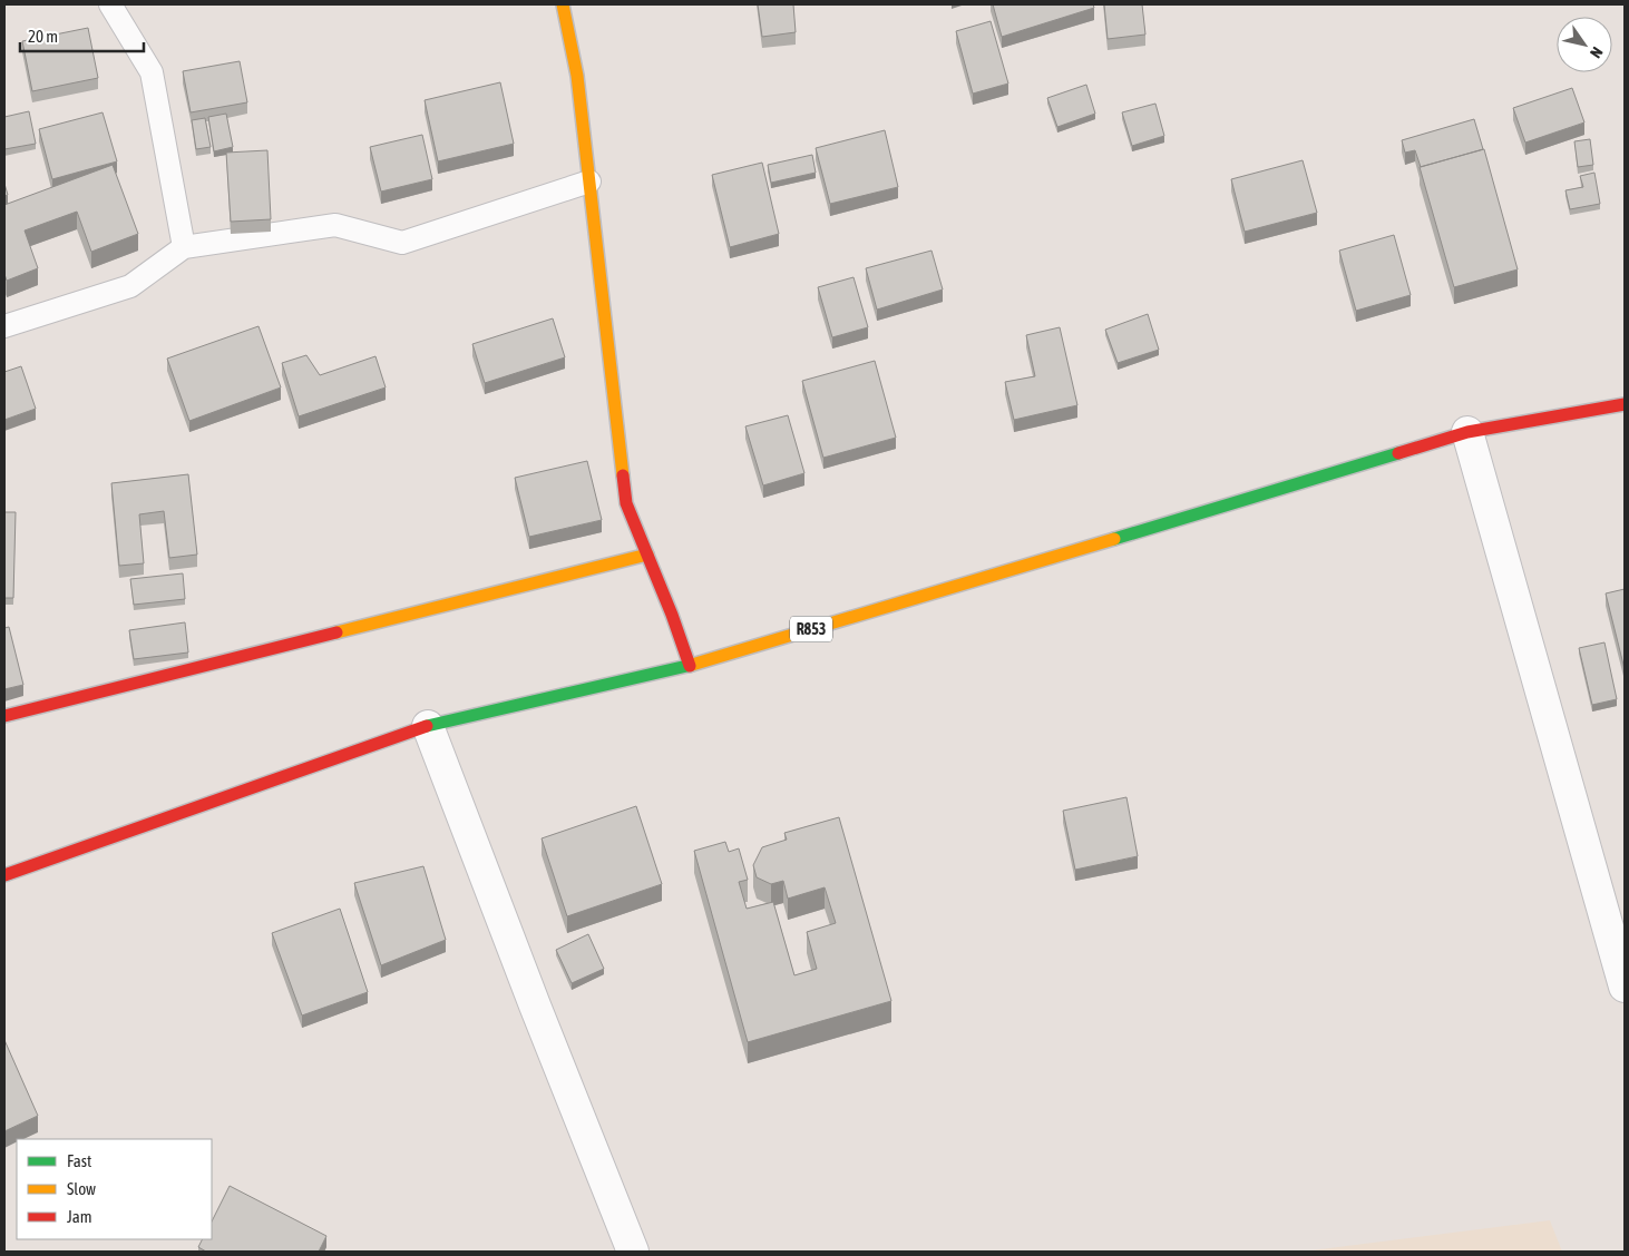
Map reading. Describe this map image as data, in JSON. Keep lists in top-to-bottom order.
{
  "streets": {
    "main road": ["R853"]
  },
  "legend": ["Fast", "Slow", "Jam"],
  "scale_bar": "20 m",
  "north": "bottom right"
}
